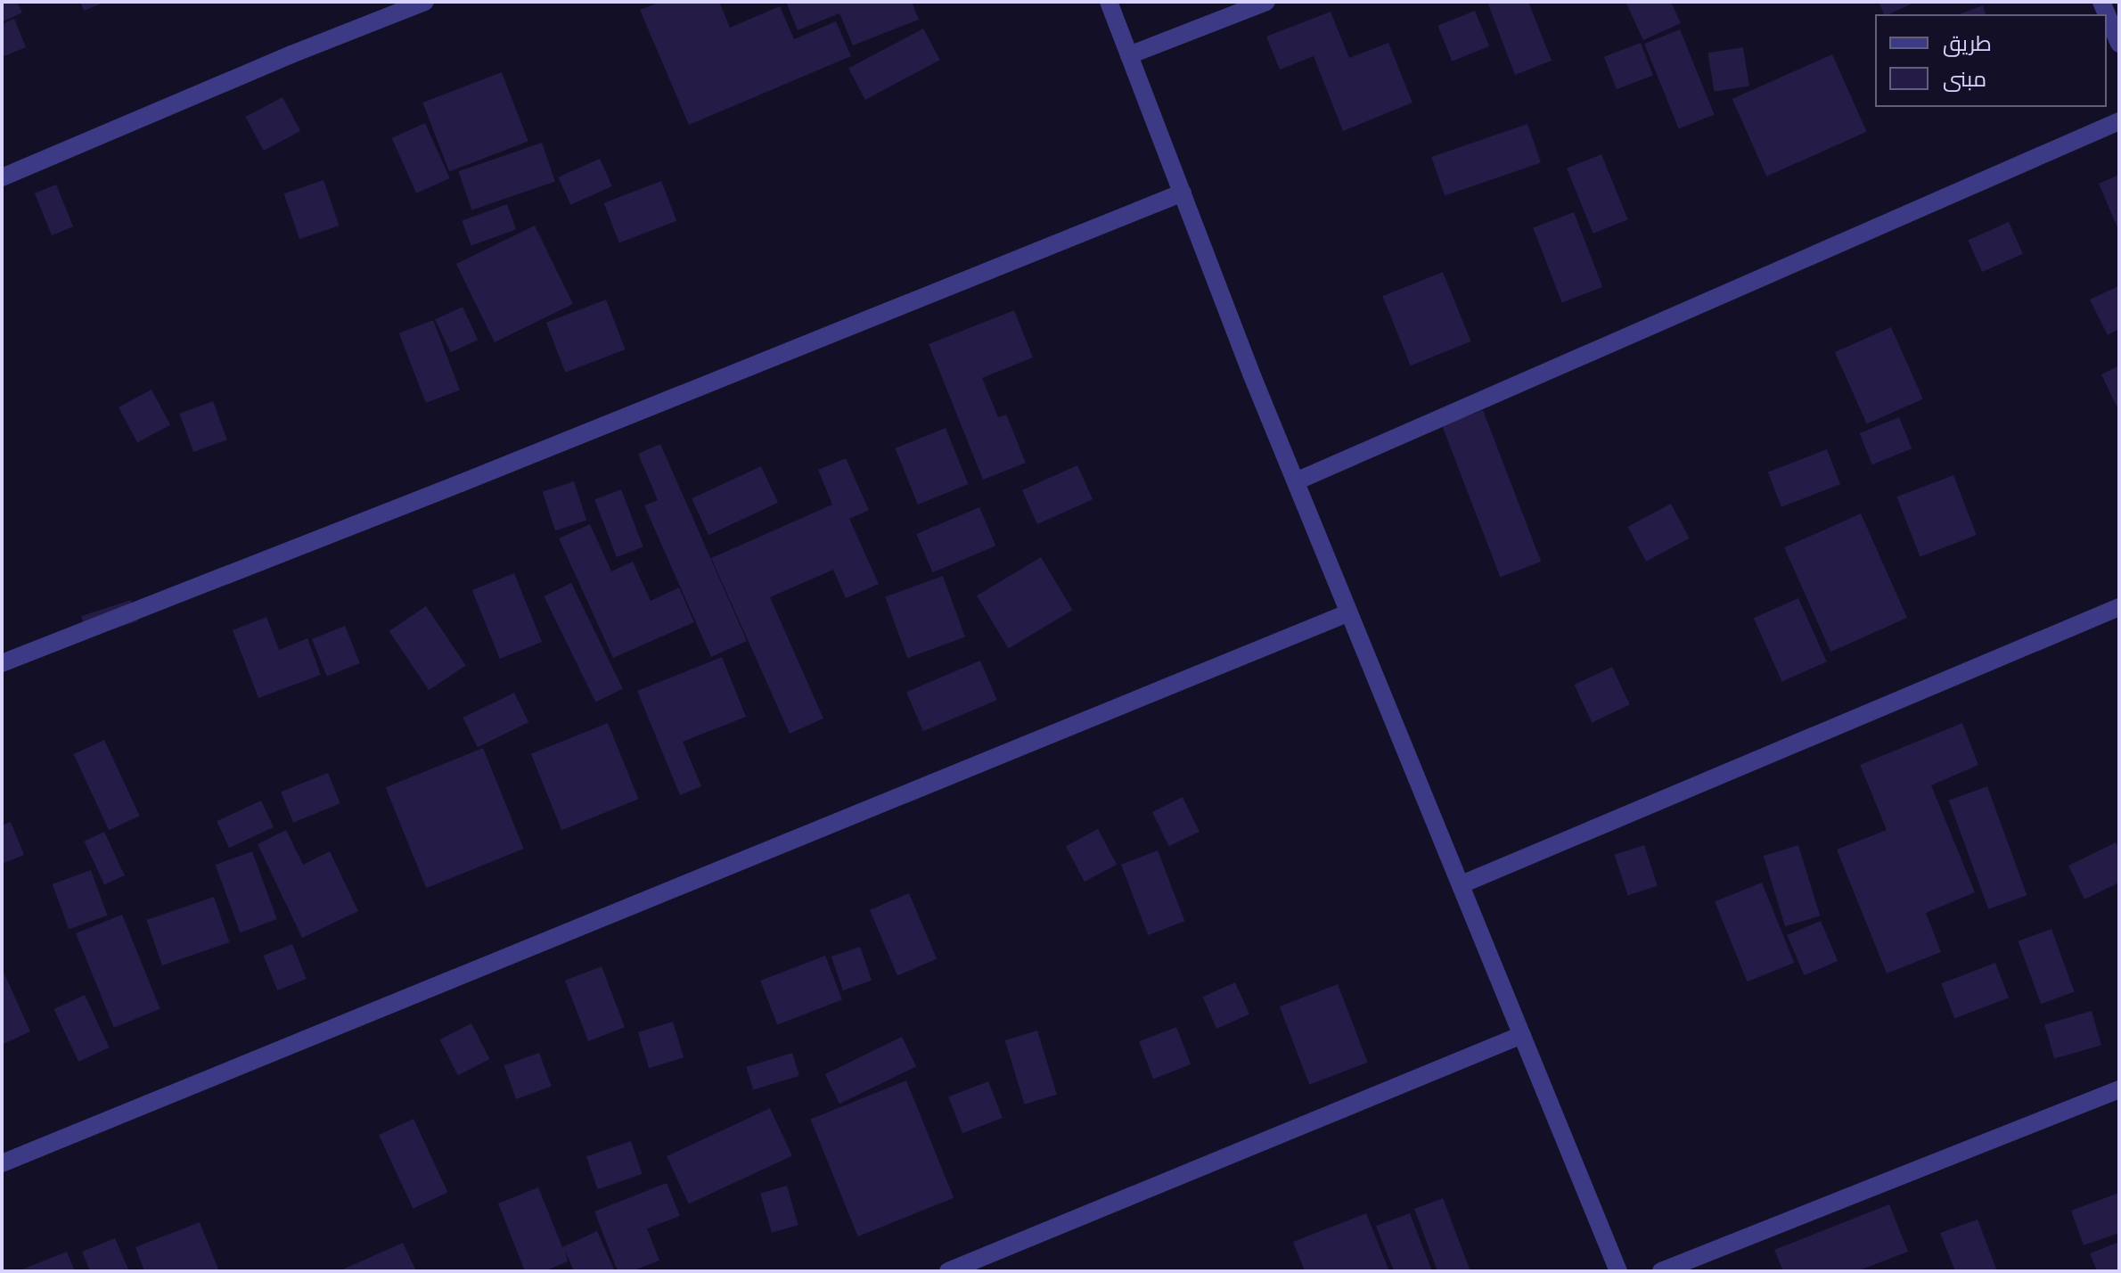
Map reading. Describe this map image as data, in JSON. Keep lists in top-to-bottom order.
{
  "legend": ["طريق", "مبنى"]
}
